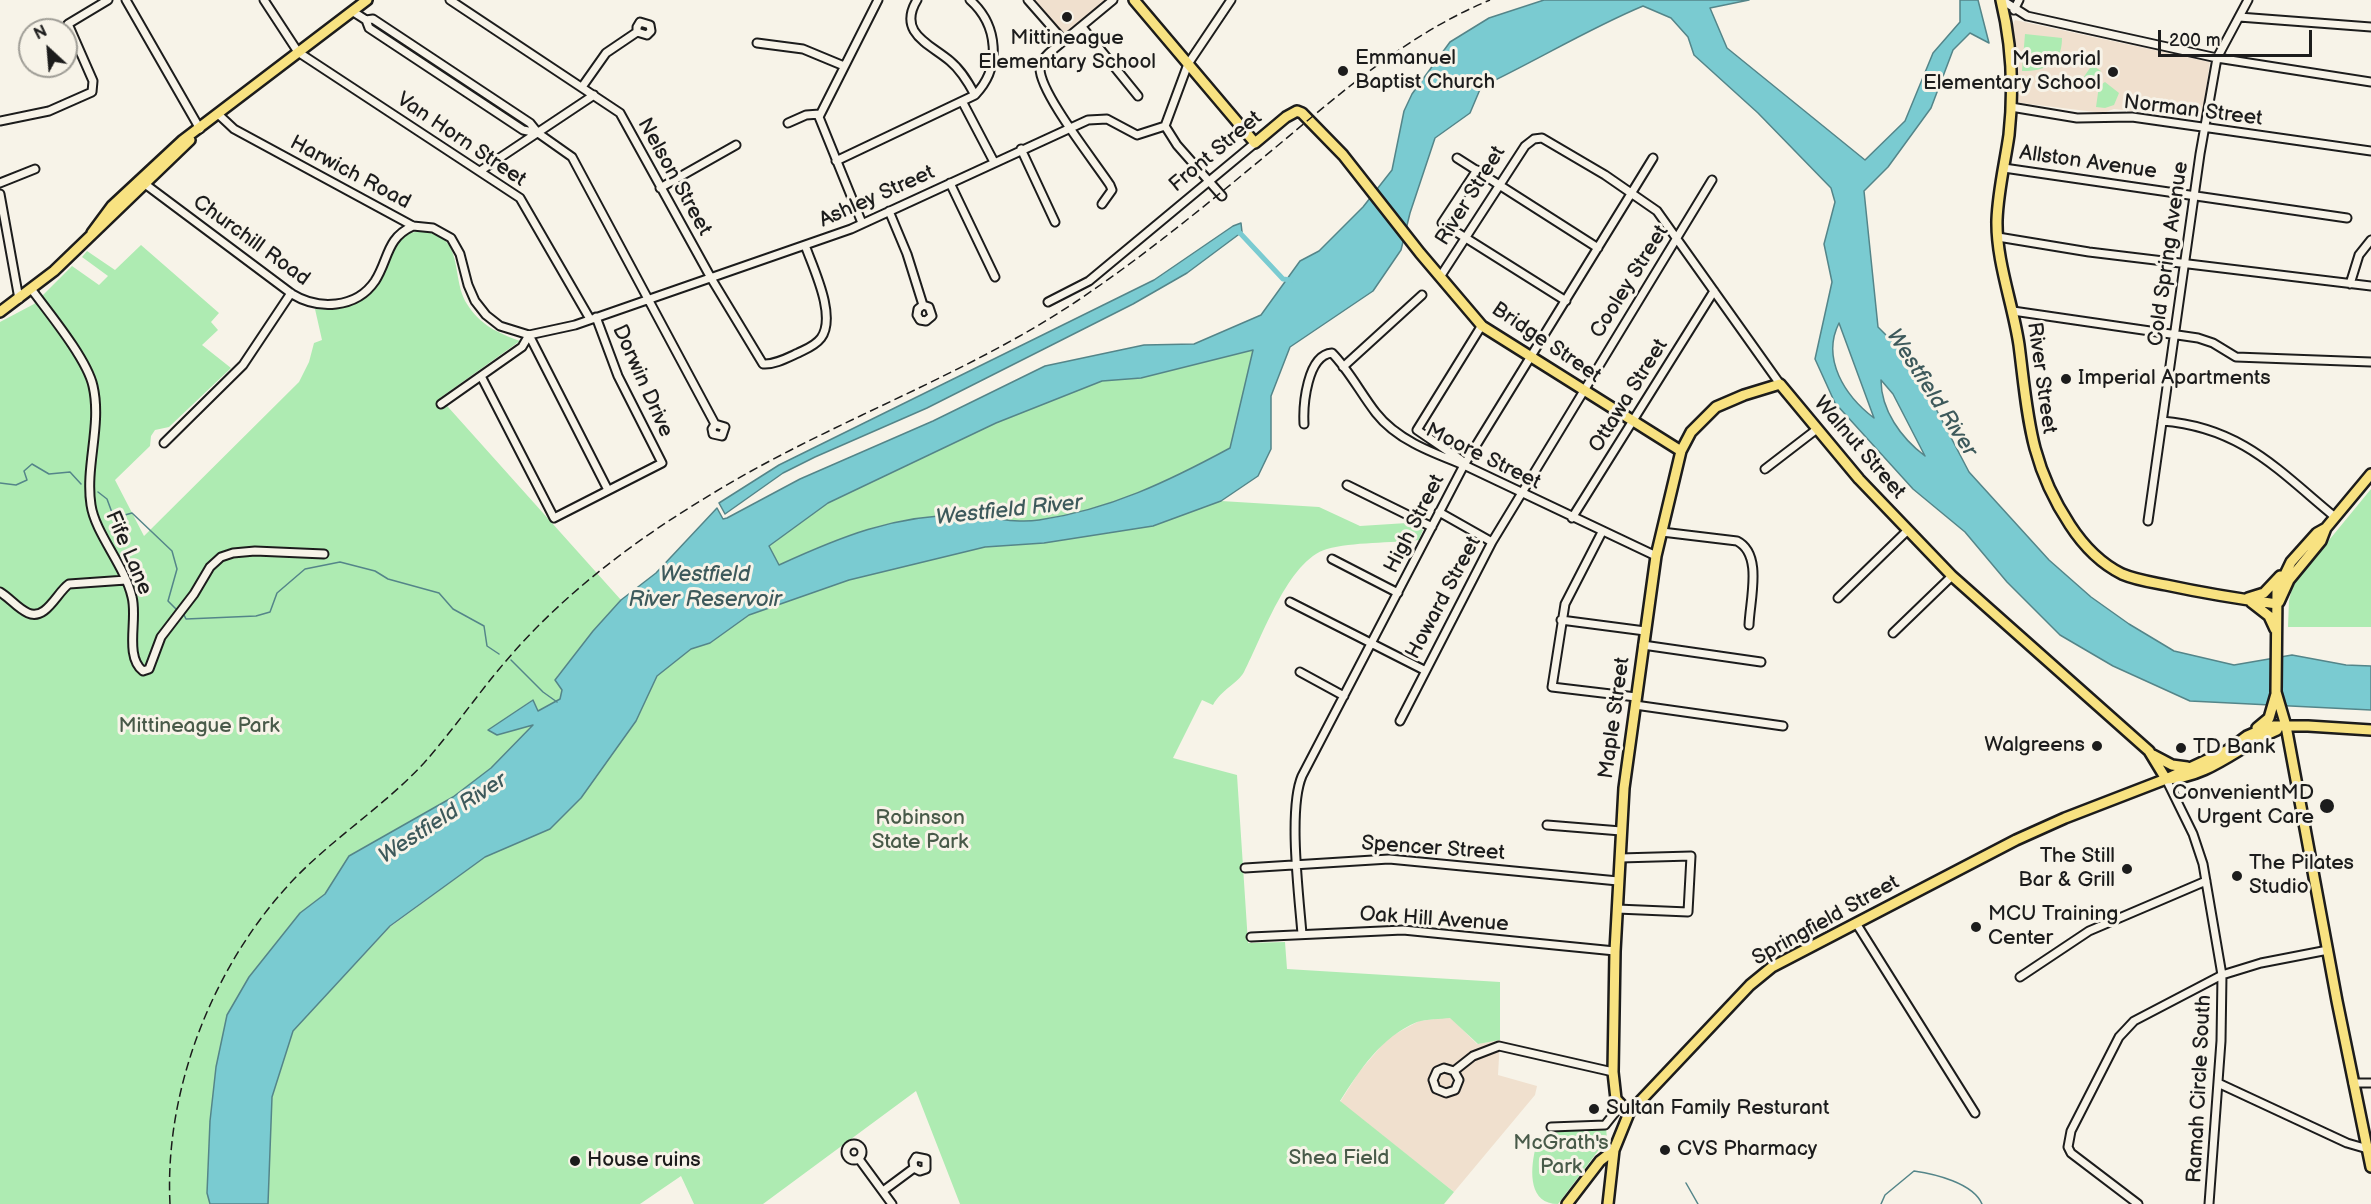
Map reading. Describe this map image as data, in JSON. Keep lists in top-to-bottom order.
{
  "streets": {
    "main road": [
      "Front Street",
      "River Street",
      "Bridge Street",
      "Walnut Street",
      "Maple Street",
      "Springfield Street"
    ],
    "street": [
      "Norman Street",
      "Van Horn Street",
      "Allston Avenue",
      "Harwich Road",
      "Nelson Street",
      "Ashley Street",
      "Churchill Road",
      "Cold Spring Avenue",
      "Cooley Street",
      "Dorwin Drive",
      "Ottawa Street",
      "Moore Street",
      "High Street",
      "Fife Lane",
      "Howard Street",
      "Spencer Street",
      "Oak Hill Avenue",
      "Ramah Circle South"
    ]
  },
  "crossings": [
    ["Norman Street", "River Street"],
    ["Norman Street", "Cold Spring Avenue"],
    ["Van Horn Street", "Ashley Street"],
    ["Van Horn Street", "Dorwin Drive"],
    ["Front Street", "Bridge Street"],
    ["Allston Avenue", "River Street"],
    ["Allston Avenue", "Cold Spring Avenue"],
    ["Harwich Road", "Churchill Road"],
    ["Nelson Street", "Ashley Street"],
    ["River Street", "Bridge Street"],
    ["River Street", "Walnut Street"],
    ["Ashley Street", "Dorwin Drive"],
    ["Cooley Street", "Bridge Street"],
    ["Cooley Street", "Walnut Street"],
    ["Cooley Street", "Moore Street"],
    ["Cooley Street", "Howard Street"],
    ["Bridge Street", "Ottawa Street"],
    ["Bridge Street", "High Street"],
    ["Bridge Street", "Maple Street"],
    ["Ottawa Street", "Walnut Street"],
    ["Ottawa Street", "Moore Street"],
    ["Walnut Street", "High Street"],
    ["Walnut Street", "Maple Street"],
    ["Walnut Street", "Springfield Street"],
    ["Walnut Street", "Ramah Circle South"],
    ["Moore Street", "High Street"],
    ["Moore Street", "Howard Street"],
    ["Moore Street", "Maple Street"],
    ["High Street", "Spencer Street"],
    ["High Street", "Oak Hill Avenue"],
    ["Maple Street", "Spencer Street"],
    ["Maple Street", "Oak Hill Avenue"],
    ["Springfield Street", "Ramah Circle South"]
  ],
  "water": ["Westfield River", "Westfield River Reservoir"],
  "parks": [
    "Mittineague Park",
    "Robinson State Park",
    "McGrath's Park",
    "Shea Field"
  ],
  "places": [
    "Mittineague Elementary School",
    "Emmanuel Baptist Church",
    "Memorial Elementary School",
    "Imperial Apartments",
    "Walgreens",
    "TD Bank",
    "ConvenientMD Urgent Care",
    "The Still Bar & Grill",
    "The Pilates Studio",
    "MCU Training Center",
    "Sultan Family Resturant",
    "CVS Pharmacy",
    "House ruins"
  ],
  "scale_bar": "200 m",
  "north": "top left"
}
